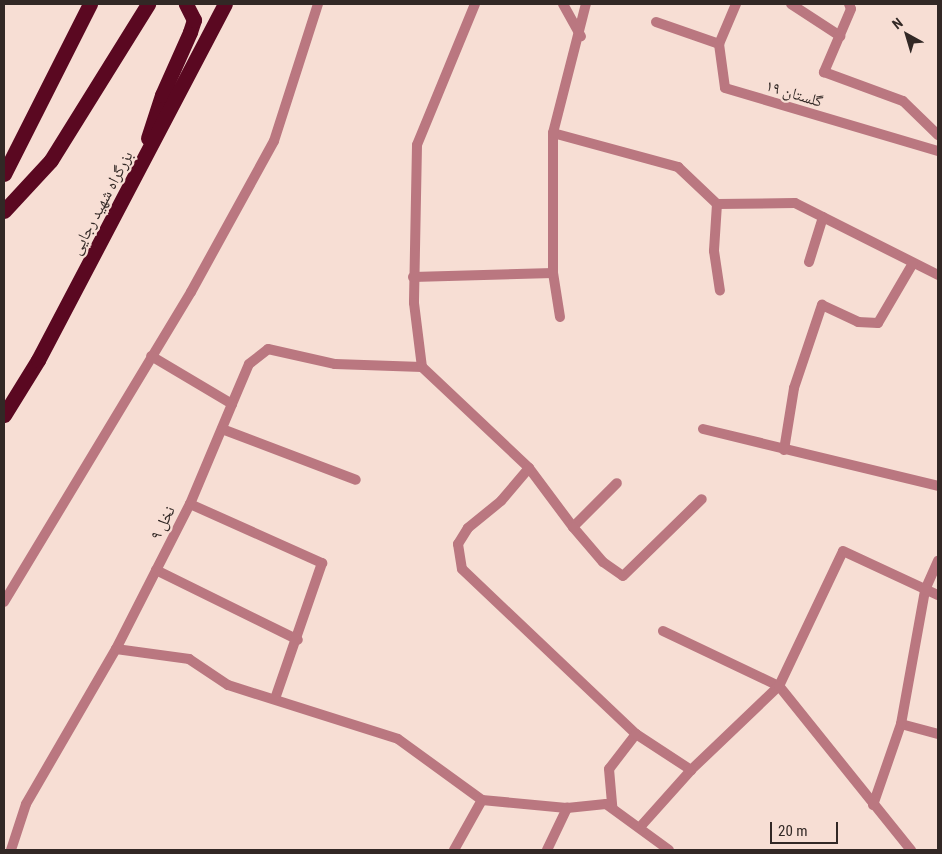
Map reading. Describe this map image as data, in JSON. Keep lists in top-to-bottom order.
{
  "streets": {
    "highway": ["بزرگراه شهید رجایی"],
    "street": ["گلستان ۱۹", "نخل ۹"]
  },
  "scale_bar": "20 m",
  "north": "top left"
}
